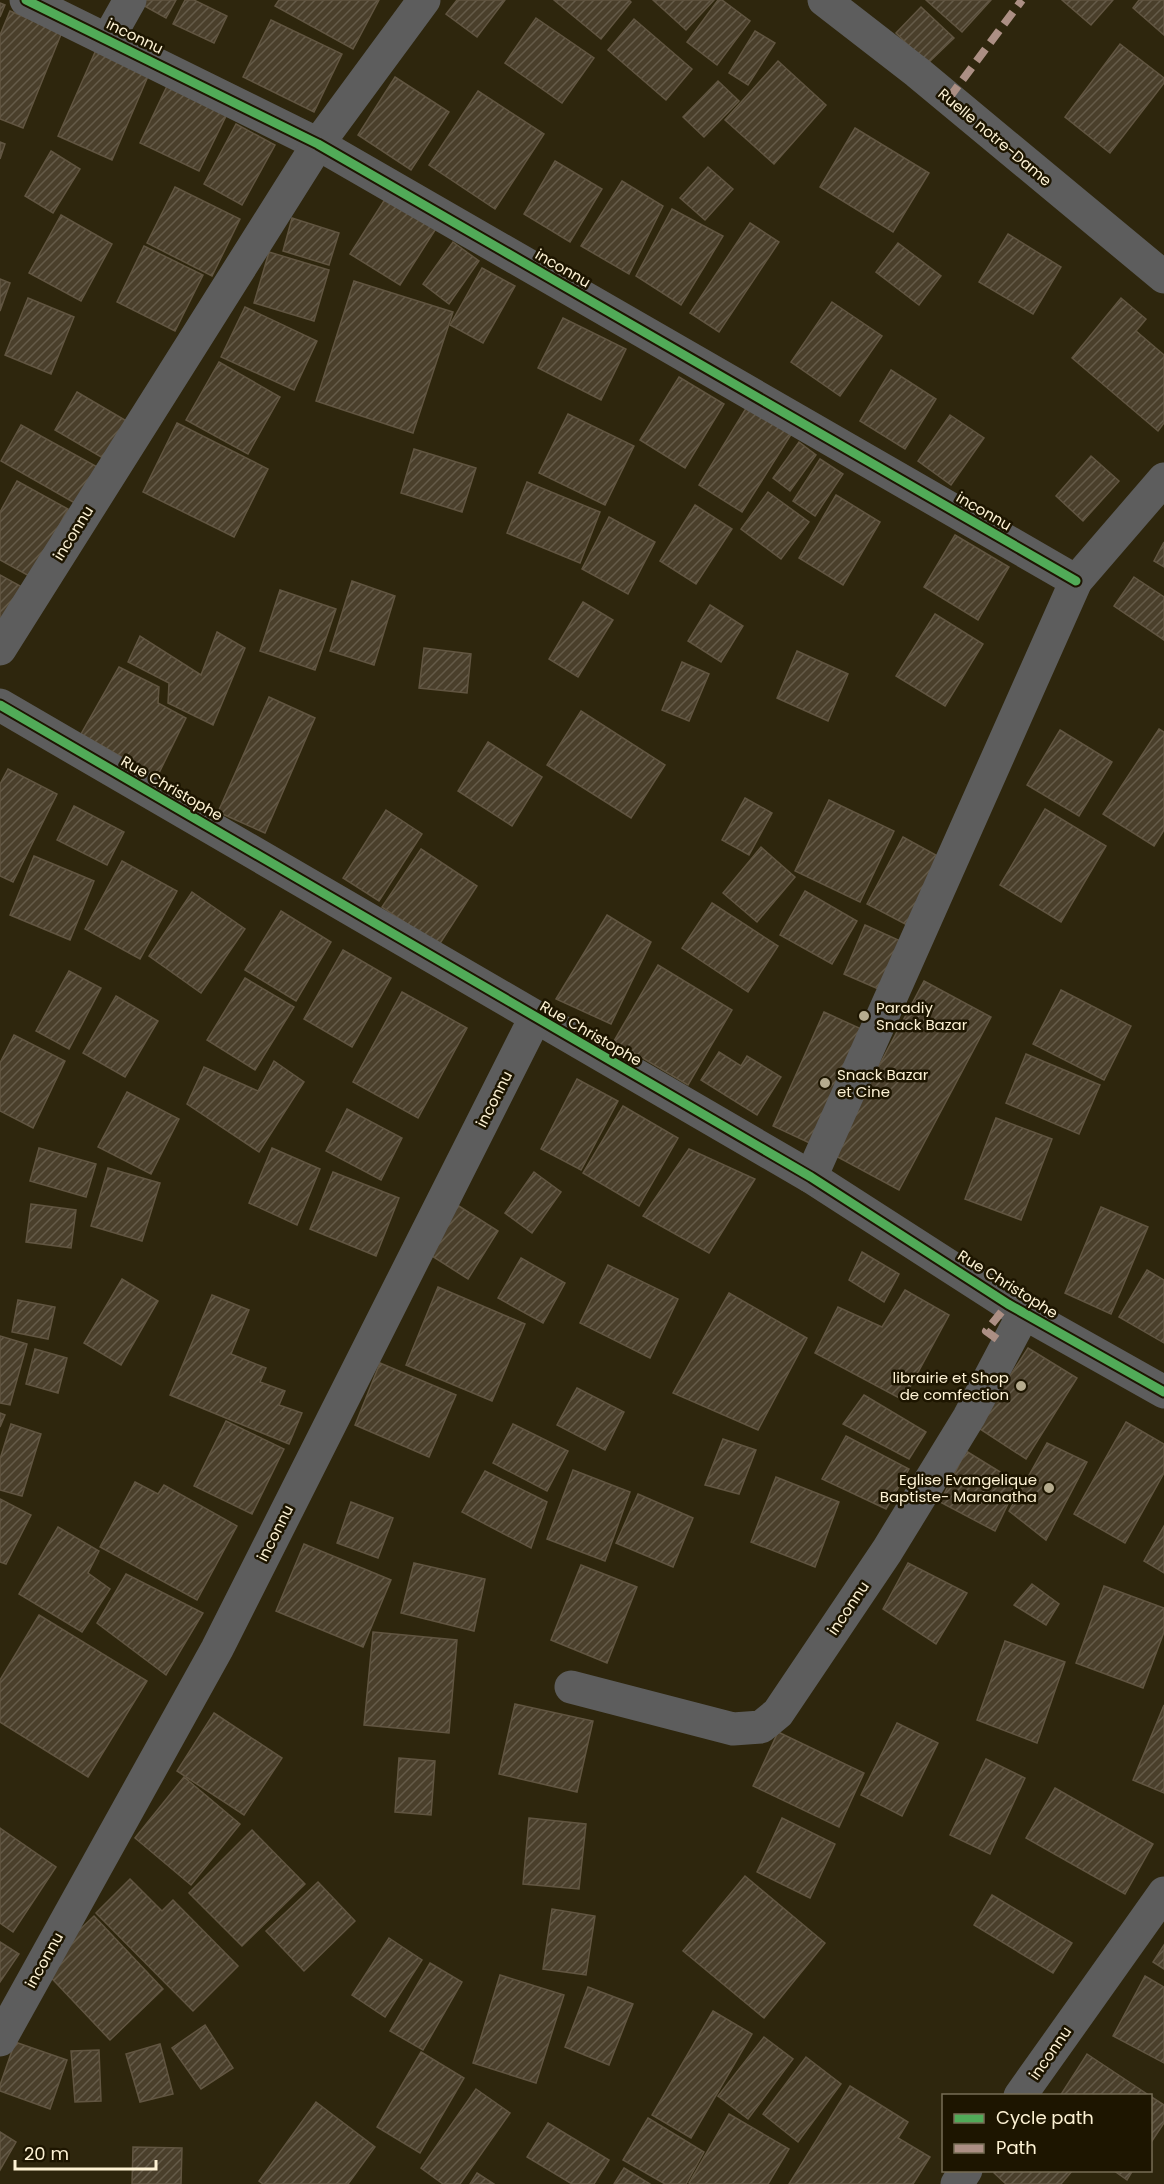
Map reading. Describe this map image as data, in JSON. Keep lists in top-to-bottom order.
{
  "streets": {
    "street": ["inconnu", "Ruelle notre-Dame", "Rue Christophe"]
  },
  "crossings": [
    ["inconnu", "Rue Christophe"]
  ],
  "places": [
    "Paradiy Snack Bazar",
    "Snack Bazar et Cine",
    "librairie et Shop de comfection",
    "Eglise Evangelique Baptiste- Maranatha"
  ],
  "legend": ["Cycle path", "Path"],
  "scale_bar": "20 m"
}
